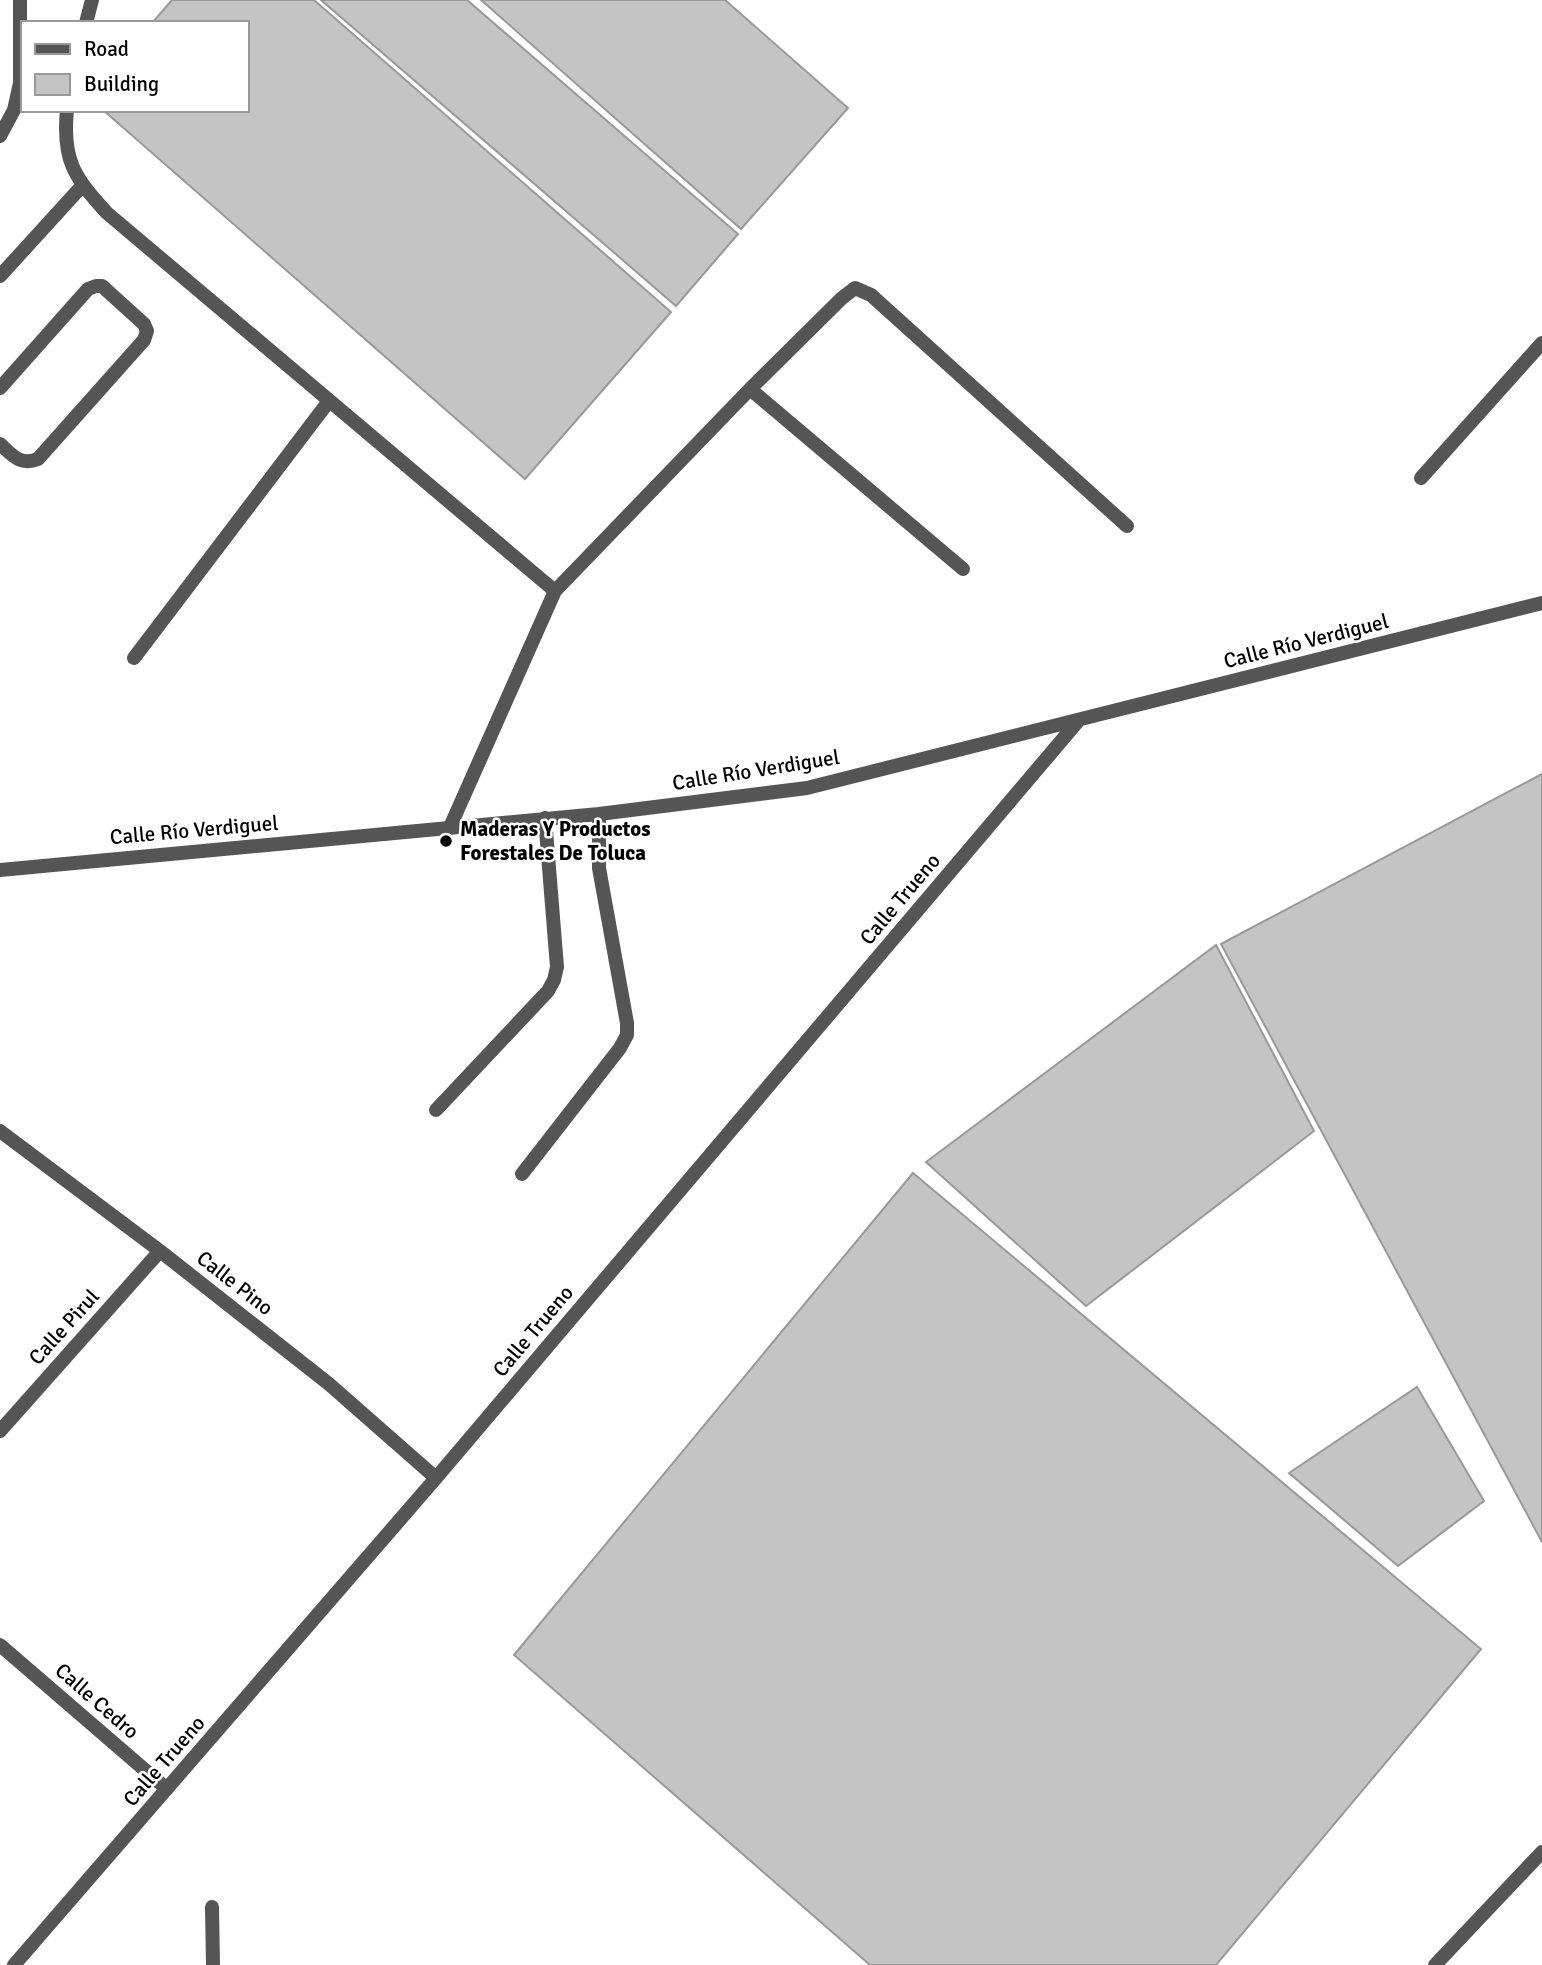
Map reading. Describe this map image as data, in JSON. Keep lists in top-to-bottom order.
{
  "streets": {
    "street": [
      "Calle Río Verdiguel",
      "Calle Trueno",
      "Calle Pino",
      "Calle Pirul",
      "Calle Cedro"
    ]
  },
  "crossings": [
    ["Calle Río Verdiguel", "Calle Trueno"],
    ["Calle Trueno", "Calle Pino"],
    ["Calle Trueno", "Calle Cedro"],
    ["Calle Pino", "Calle Pirul"]
  ],
  "places": ["Maderas Y Productos Forestales De Toluca"],
  "legend": ["Road", "Building"]
}
